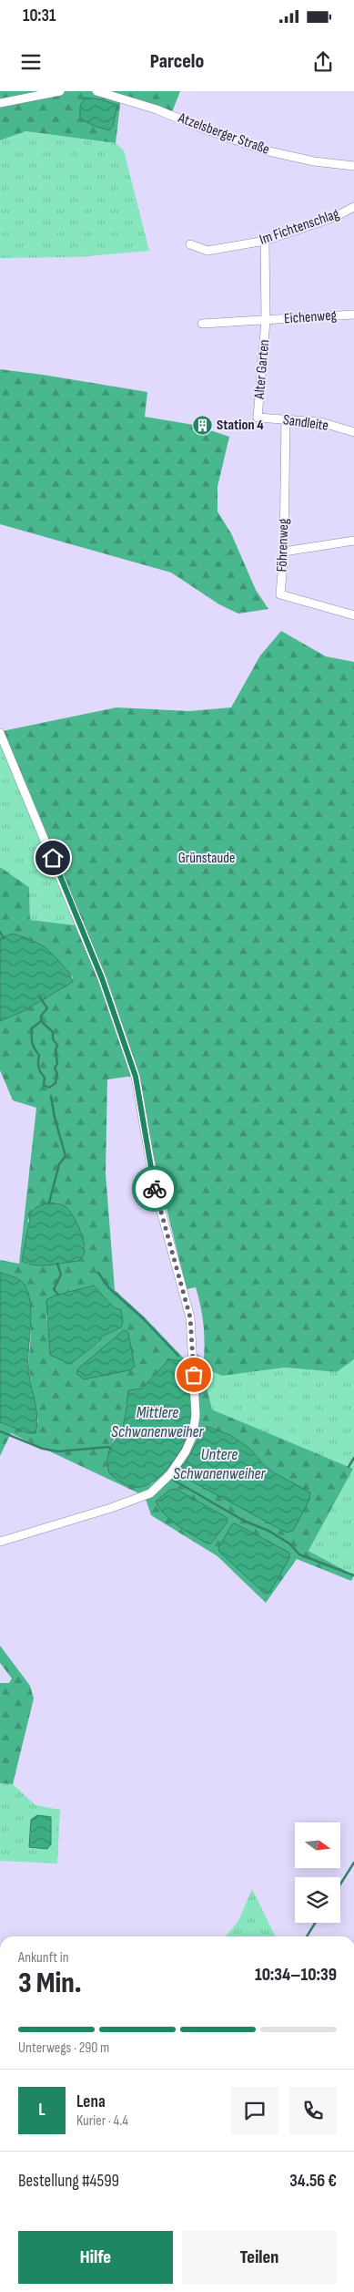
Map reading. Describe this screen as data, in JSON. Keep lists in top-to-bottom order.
{
  "streets": {
    "street": [
      "Atzelsberger Straße",
      "Im Fichtenschlag",
      "Eichenweg",
      "Alter Garten",
      "Sandleite",
      "Föhrenweg"
    ]
  },
  "crossings": [
    ["Im Fichtenschlag", "Alter Garten"],
    ["Eichenweg", "Alter Garten"],
    ["Alter Garten", "Sandleite"],
    ["Sandleite", "Föhrenweg"]
  ],
  "water": ["Mittlere Schwanenweiher", "Untere Schwanenweiher"],
  "parks": ["Grünstaude"],
  "places": {
    "building": ["Station 4"]
  },
  "north": "right",
  "page": {
    "status": "10:31",
    "header": "Parcelo",
    "heading": ["3 Min.", "Ankunft in", "10:34–10:39"],
    "panel": [
      "Lena",
      "Kurier · 4.4",
      "Bestellung #4599",
      "34.56 €"
    ],
    "bar": "Unterwegs · 290 m",
    "round": "L",
    "buttons": ["Hilfe", "Teilen"]
  }
}
